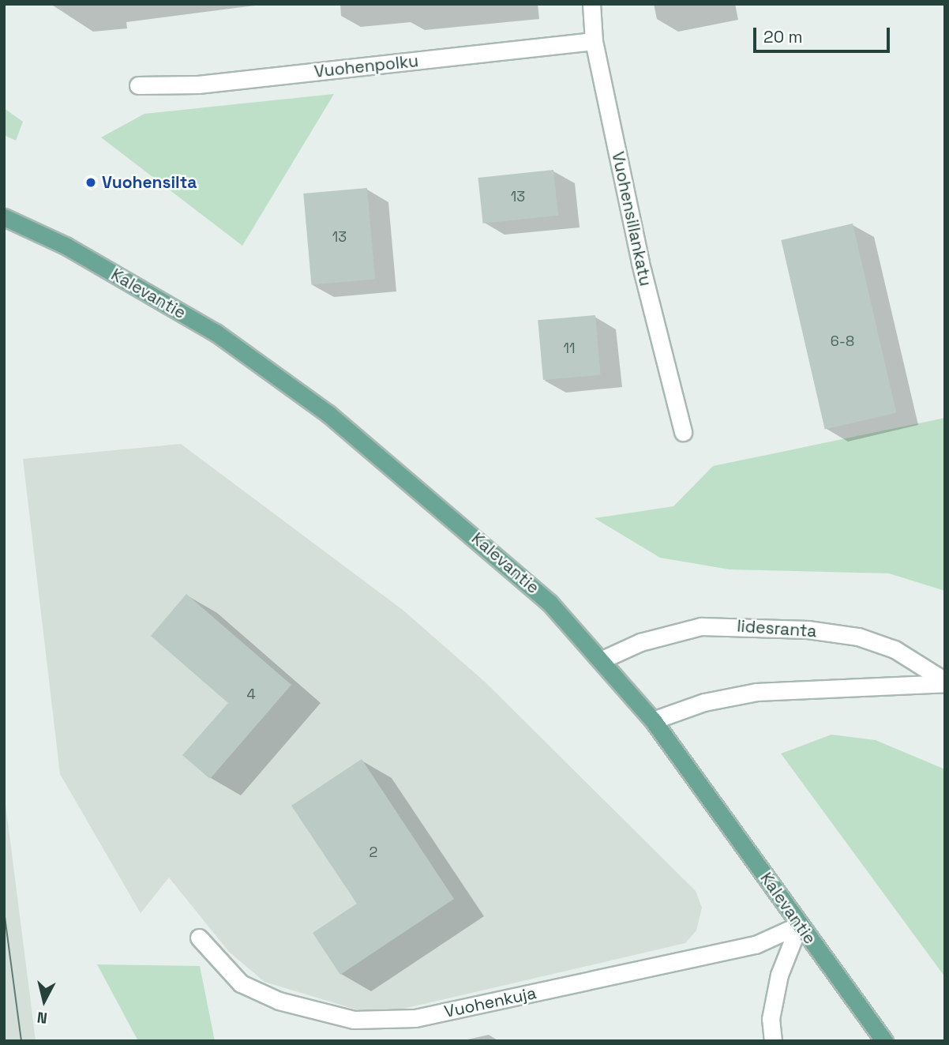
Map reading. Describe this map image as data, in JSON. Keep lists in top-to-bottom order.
{
  "streets": {
    "main road": ["Kalevantie"],
    "street": [
      "Vuohenpolku",
      "Vuohensillankatu",
      "Iidesranta",
      "Vuohenkuja"
    ]
  },
  "crossings": [
    ["Vuohenpolku", "Vuohensillankatu"],
    ["Kalevantie", "Iidesranta"],
    ["Kalevantie", "Vuohenkuja"]
  ],
  "places": ["Vuohensilta"],
  "house_numbers": [
    "13",
    "13",
    "6-8",
    "11",
    "4",
    "2"
  ],
  "scale_bar": "20 m",
  "north": "bottom"
}
